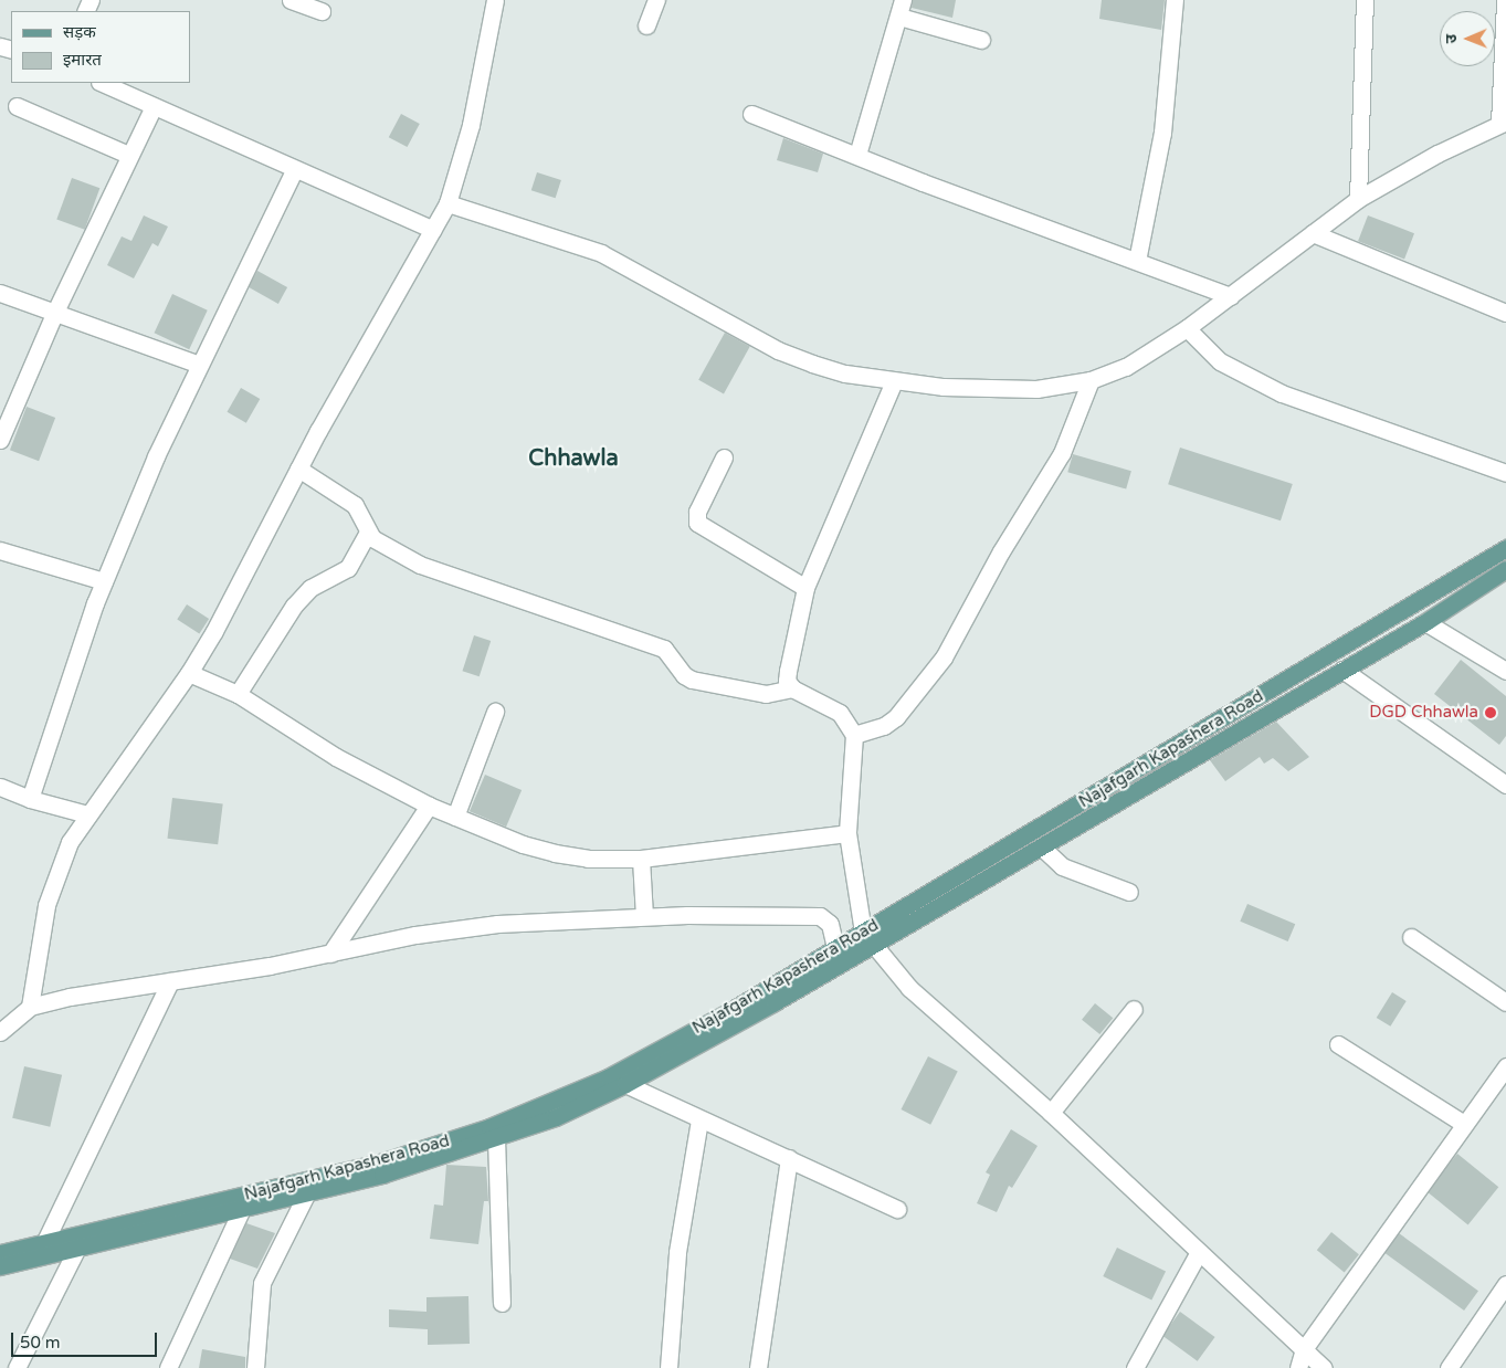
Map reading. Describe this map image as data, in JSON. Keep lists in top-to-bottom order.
{
  "streets": {
    "main road": ["Najafgarh Kapashera Road"]
  },
  "districts": ["Chhawla"],
  "places": ["DGD Chhawla"],
  "legend": ["सड़क", "इमारत"],
  "scale_bar": "50 m",
  "north": "left"
}
